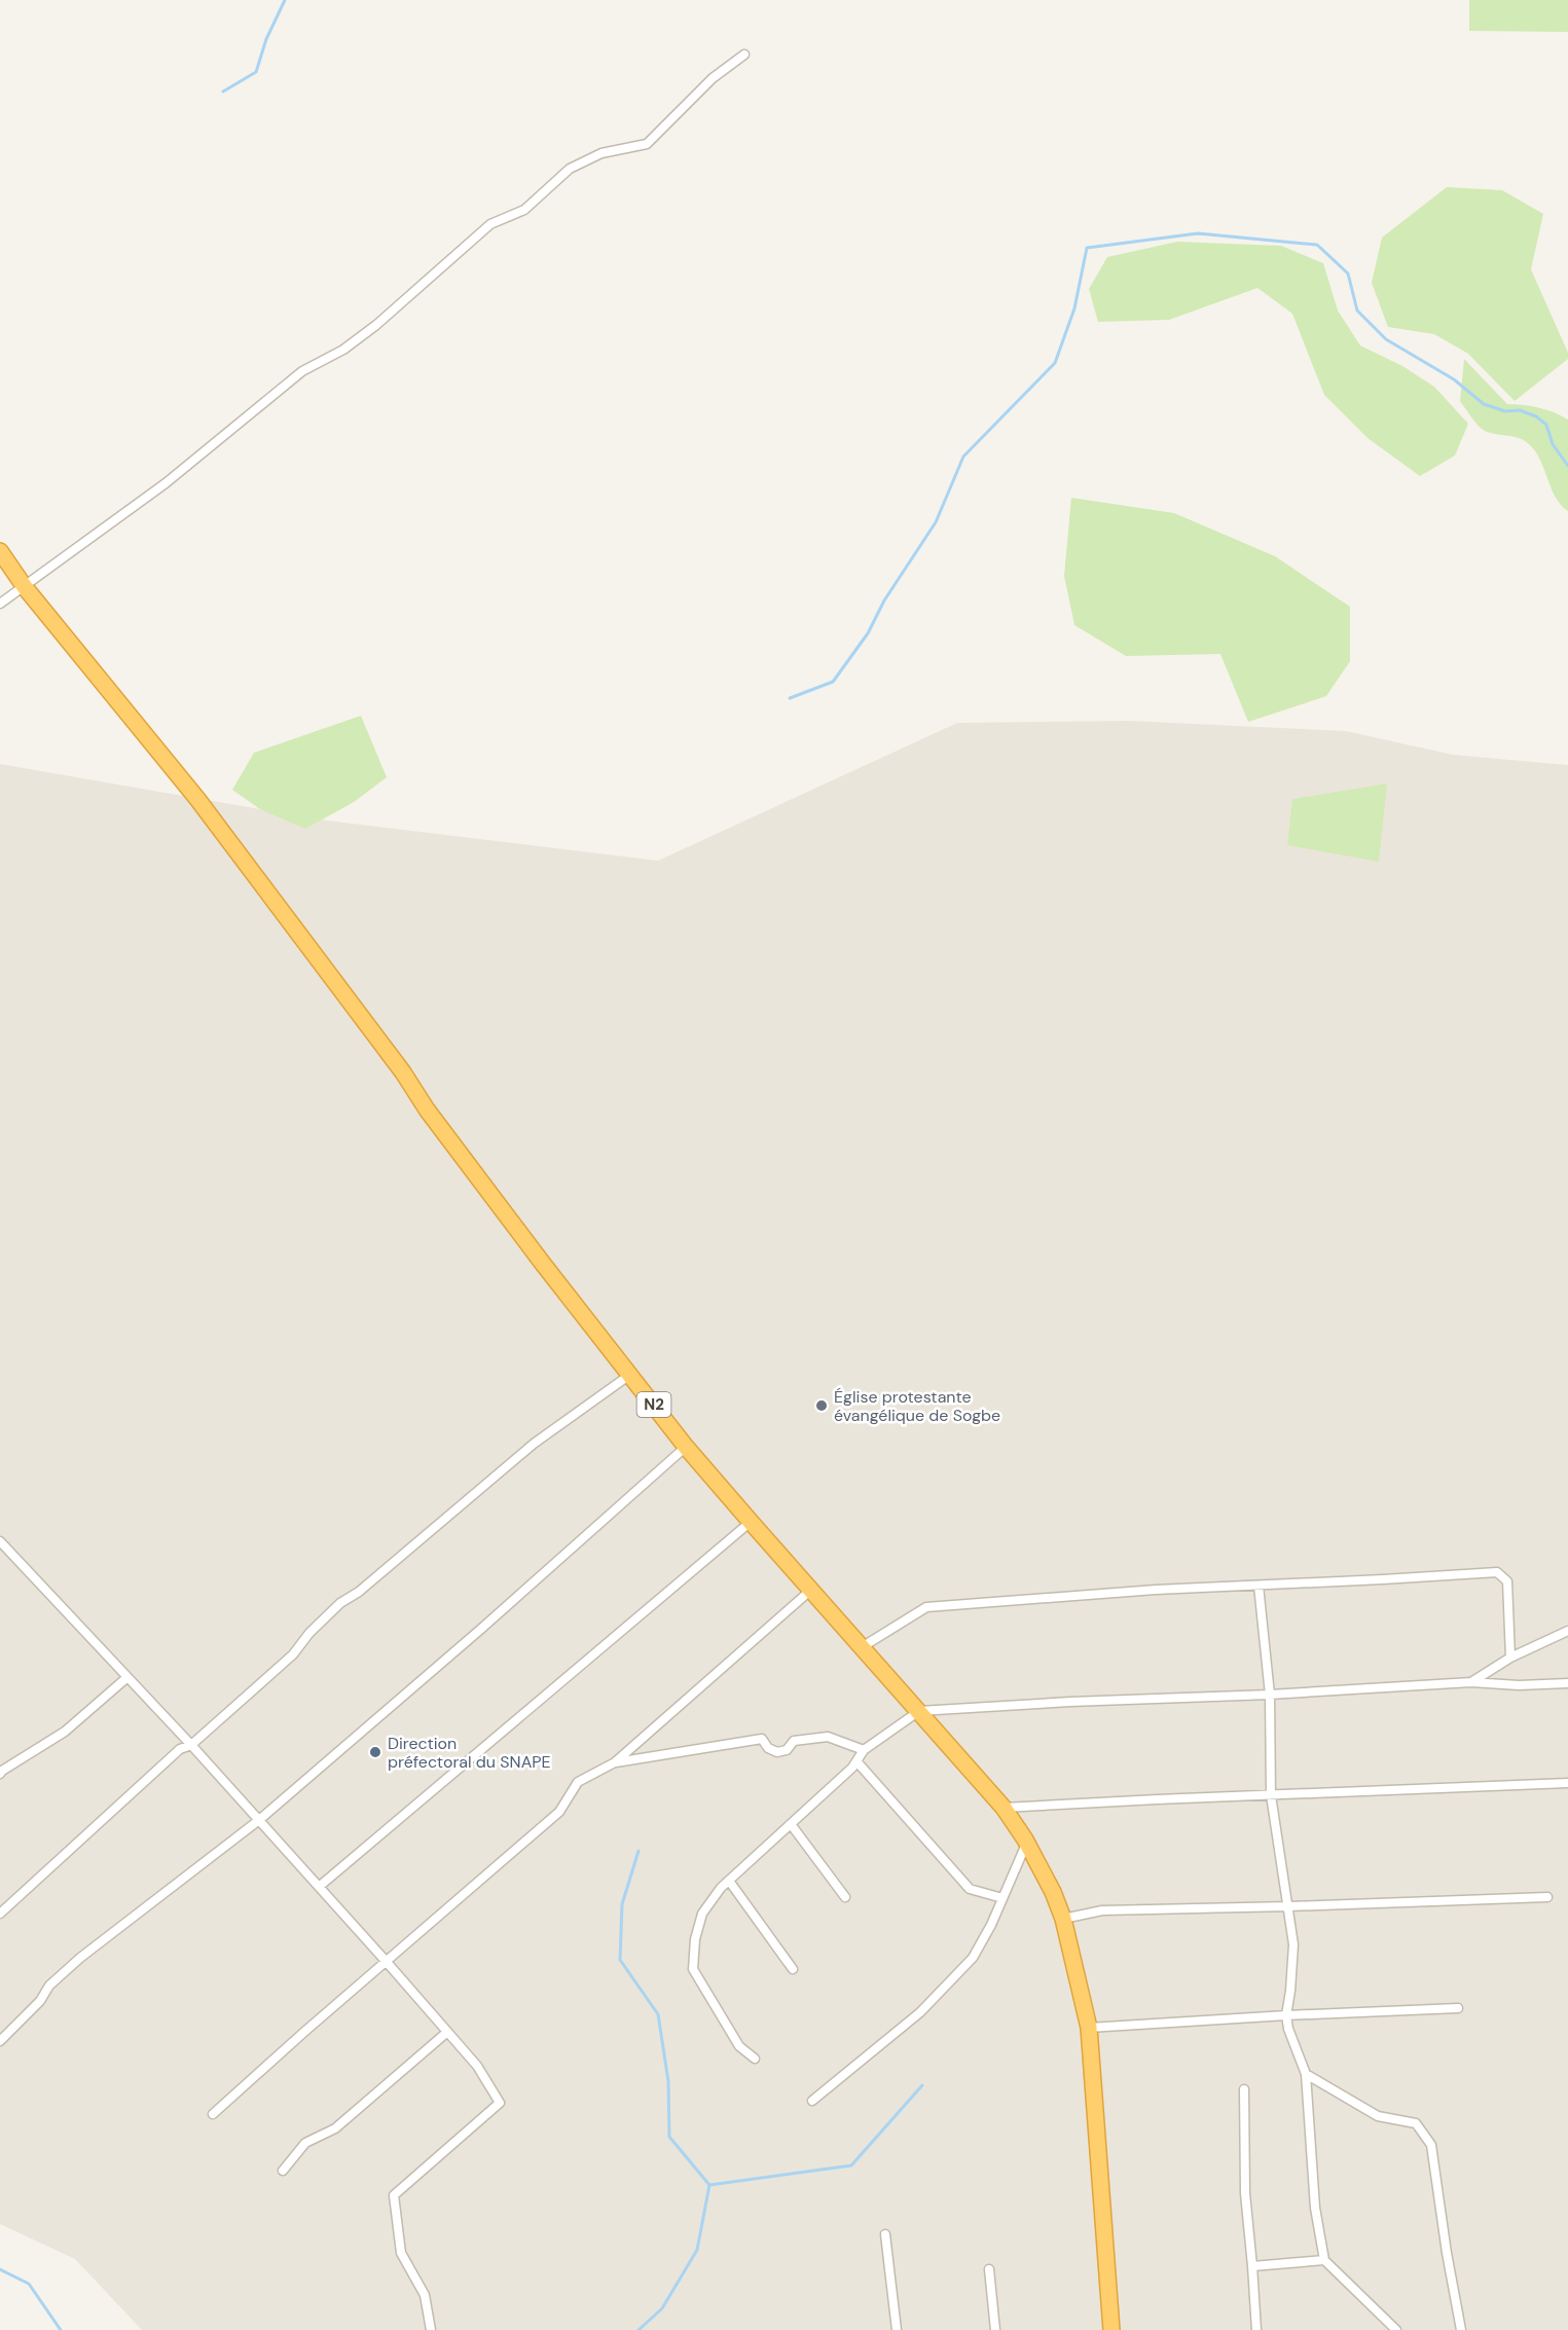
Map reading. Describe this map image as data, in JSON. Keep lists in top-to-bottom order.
{
  "streets": {
    "highway": ["N2"]
  },
  "places": ["Église protestante évangélique de Sogbe", "Direction préfectoral du SNAPE"]
}
